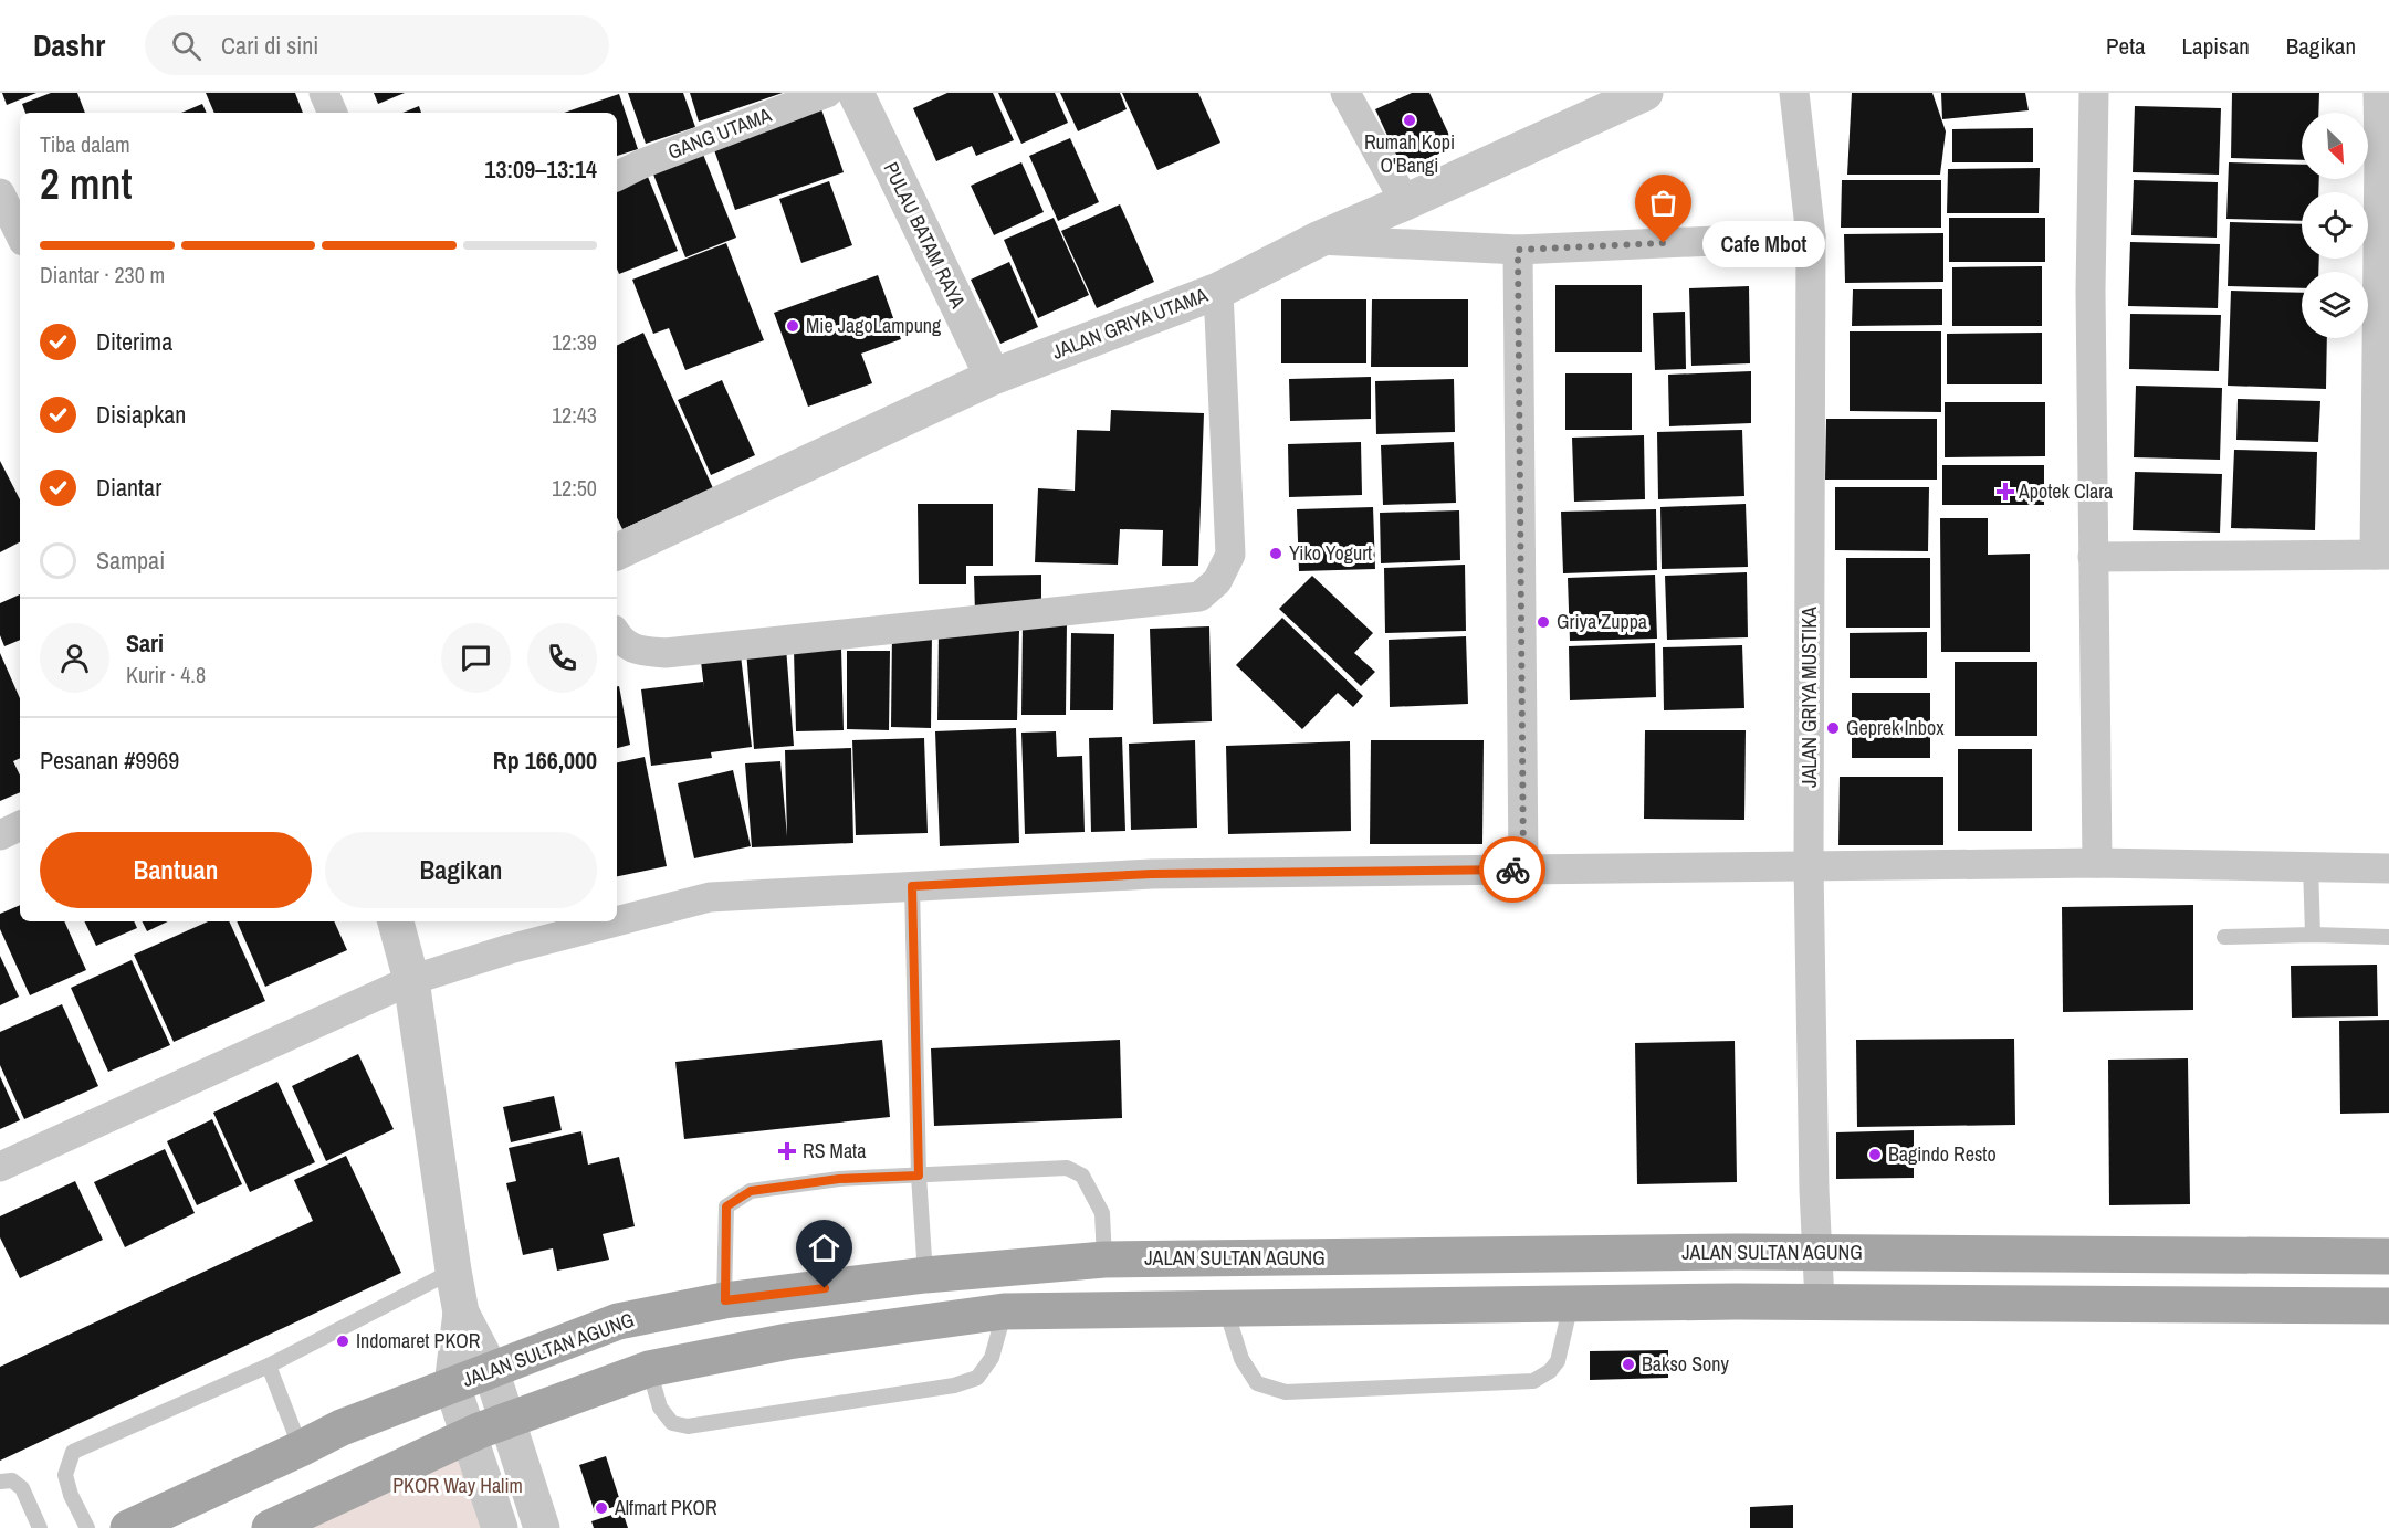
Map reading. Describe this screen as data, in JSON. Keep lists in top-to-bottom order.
{
  "streets": {
    "main road": ["JALAN SULTAN AGUNG"],
    "street": [
      "GANG UTAMA",
      "PULAU BATAM RAYA",
      "JALAN GRIYA UTAMA",
      "JALAN GRIYA MUSTIKA"
    ]
  },
  "crossings": [
    ["PULAU BATAM RAYA", "JALAN GRIYA UTAMA"],
    ["JALAN GRIYA MUSTIKA", "JALAN SULTAN AGUNG"]
  ],
  "parks": ["PKOR Way Halim"],
  "places": {
    "other": [
      "Rumah Kopi O'Bangi",
      "Cafe Mbot",
      "Mie JagoLampung",
      "Yiko Yogurt",
      "Griya Zuppa",
      "Geprek Inbox",
      "Bagindo Resto",
      "Indomaret PKOR",
      "Bakso Sony",
      "Alfmart PKOR"
    ],
    "health": ["Apotek Clara", "RS Mata"]
  },
  "north": "bottom right",
  "page": {
    "header": "Dashr",
    "search": "Cari di sini",
    "nav": ["Peta", "Lapisan", "Bagikan"],
    "heading": ["2 mnt", "Tiba dalam", "13:09–13:14"],
    "panel": [
      "Sari",
      "Kurir · 4.8",
      "Pesanan #9969",
      "Rp 166,000"
    ],
    "bubble": "Cafe Mbot",
    "bar": "Diantar · 230 m",
    "list": [
      ["Diterima", "12:39"],
      ["Disiapkan", "12:43"],
      ["Diantar", "12:50"],
      "Sampai"
    ],
    "buttons": ["Bantuan", "Bagikan"]
  }
}
